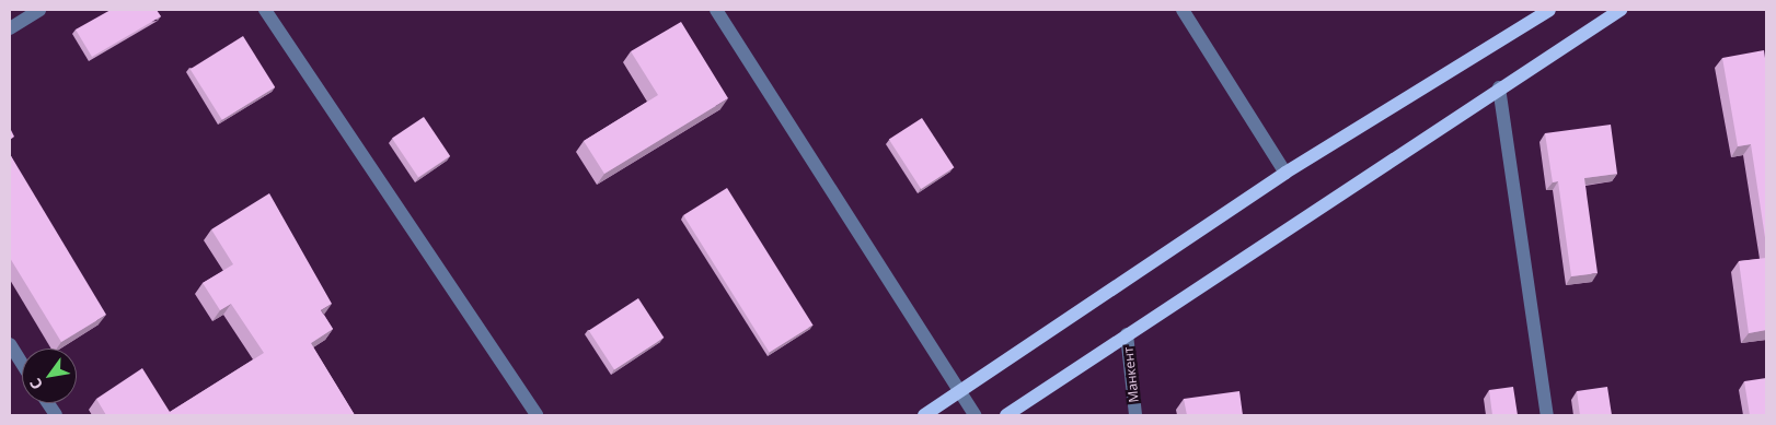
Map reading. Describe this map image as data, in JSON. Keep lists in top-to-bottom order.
{
  "streets": {
    "street": ["Манкент"]
  },
  "north": "bottom left"
}
